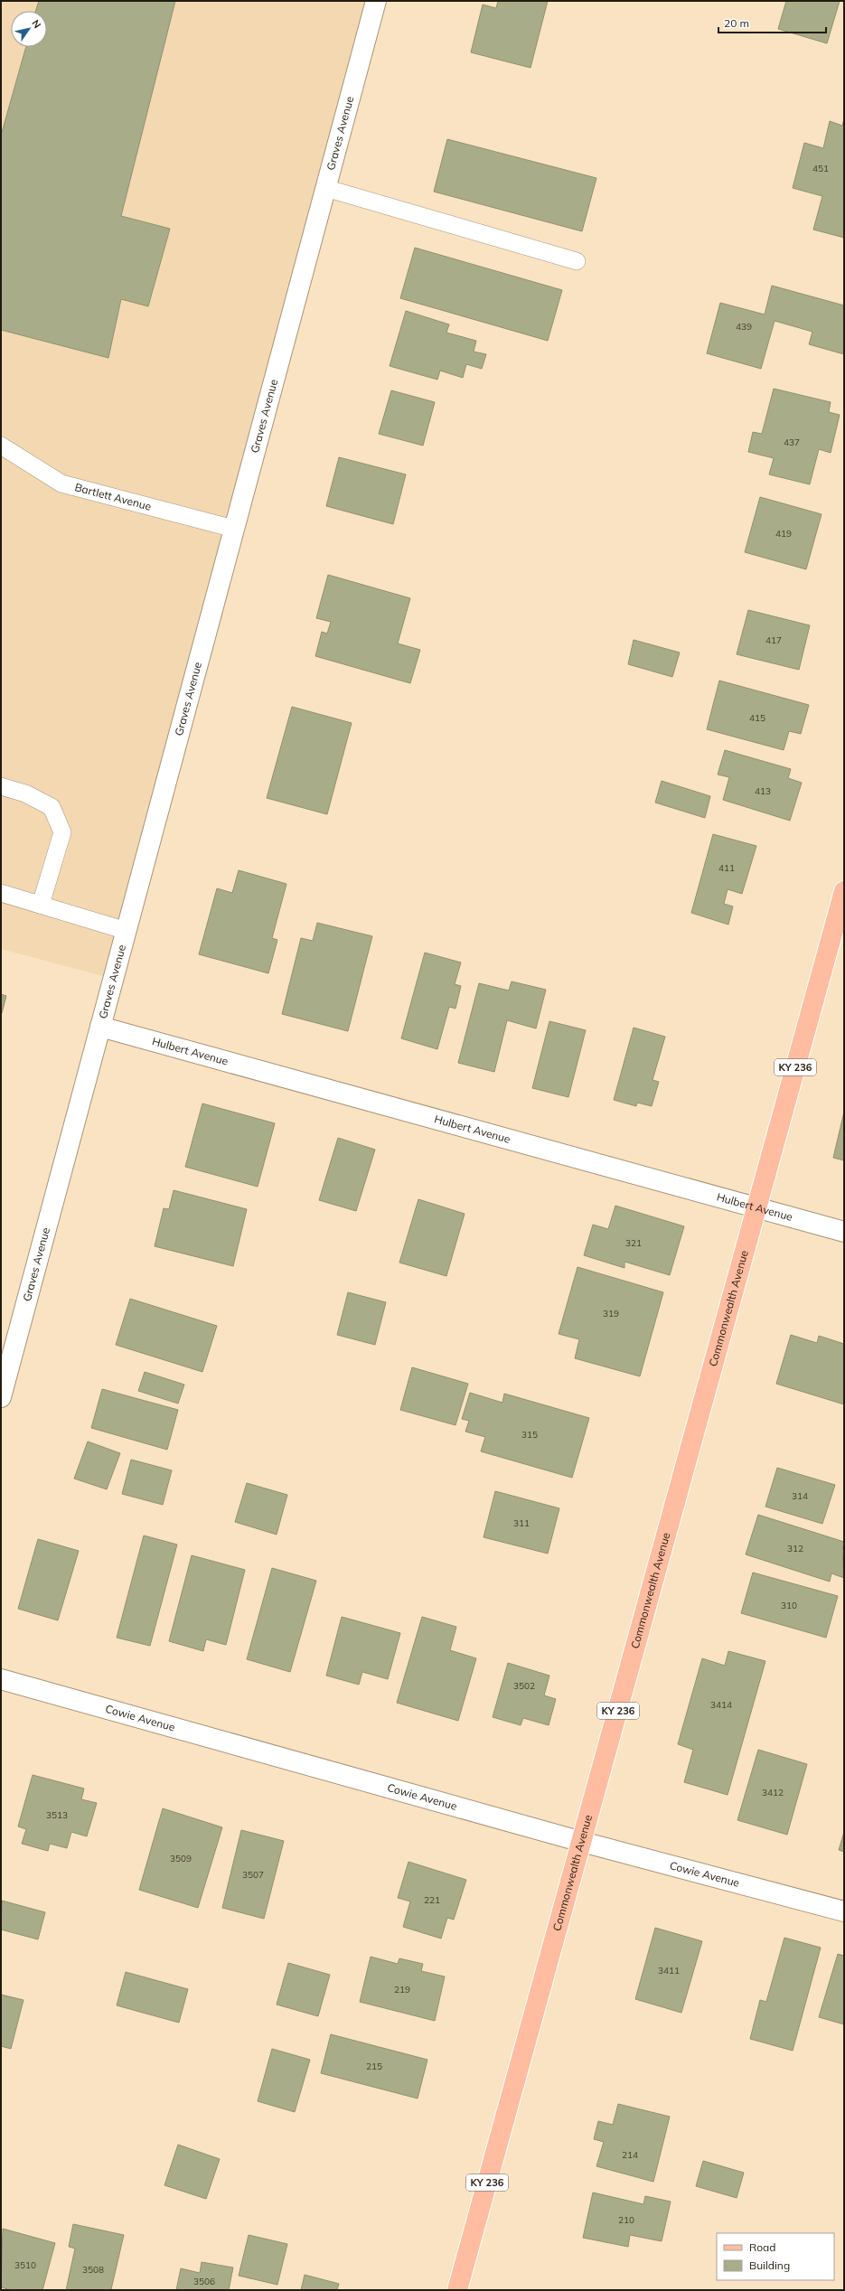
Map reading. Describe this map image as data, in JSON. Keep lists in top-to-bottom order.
{
  "streets": {
    "main road": ["KY 236", "Commonwealth Avenue"],
    "street": ["Graves Avenue", "Hulbert Avenue", "Cowie Avenue"],
    "lane": ["Bartlett Avenue"]
  },
  "crossings": [
    ["Graves Avenue", "Bartlett Avenue"],
    ["Graves Avenue", "Hulbert Avenue"],
    ["Hulbert Avenue", "Commonwealth Avenue"],
    ["Commonwealth Avenue", "Cowie Avenue"]
  ],
  "house_numbers": [
    "451",
    "439",
    "437",
    "419",
    "417",
    "415",
    "413",
    "411",
    "321",
    "319",
    "315",
    "314",
    "311",
    "312",
    "310",
    "3502",
    "3414",
    "3412",
    "3513",
    "3509",
    "3507",
    "221",
    "3411",
    "219",
    "215",
    "214",
    "210",
    "3510",
    "3508",
    "3506"
  ],
  "legend": ["Road", "Building"],
  "scale_bar": "20 m",
  "north": "top right"
}
